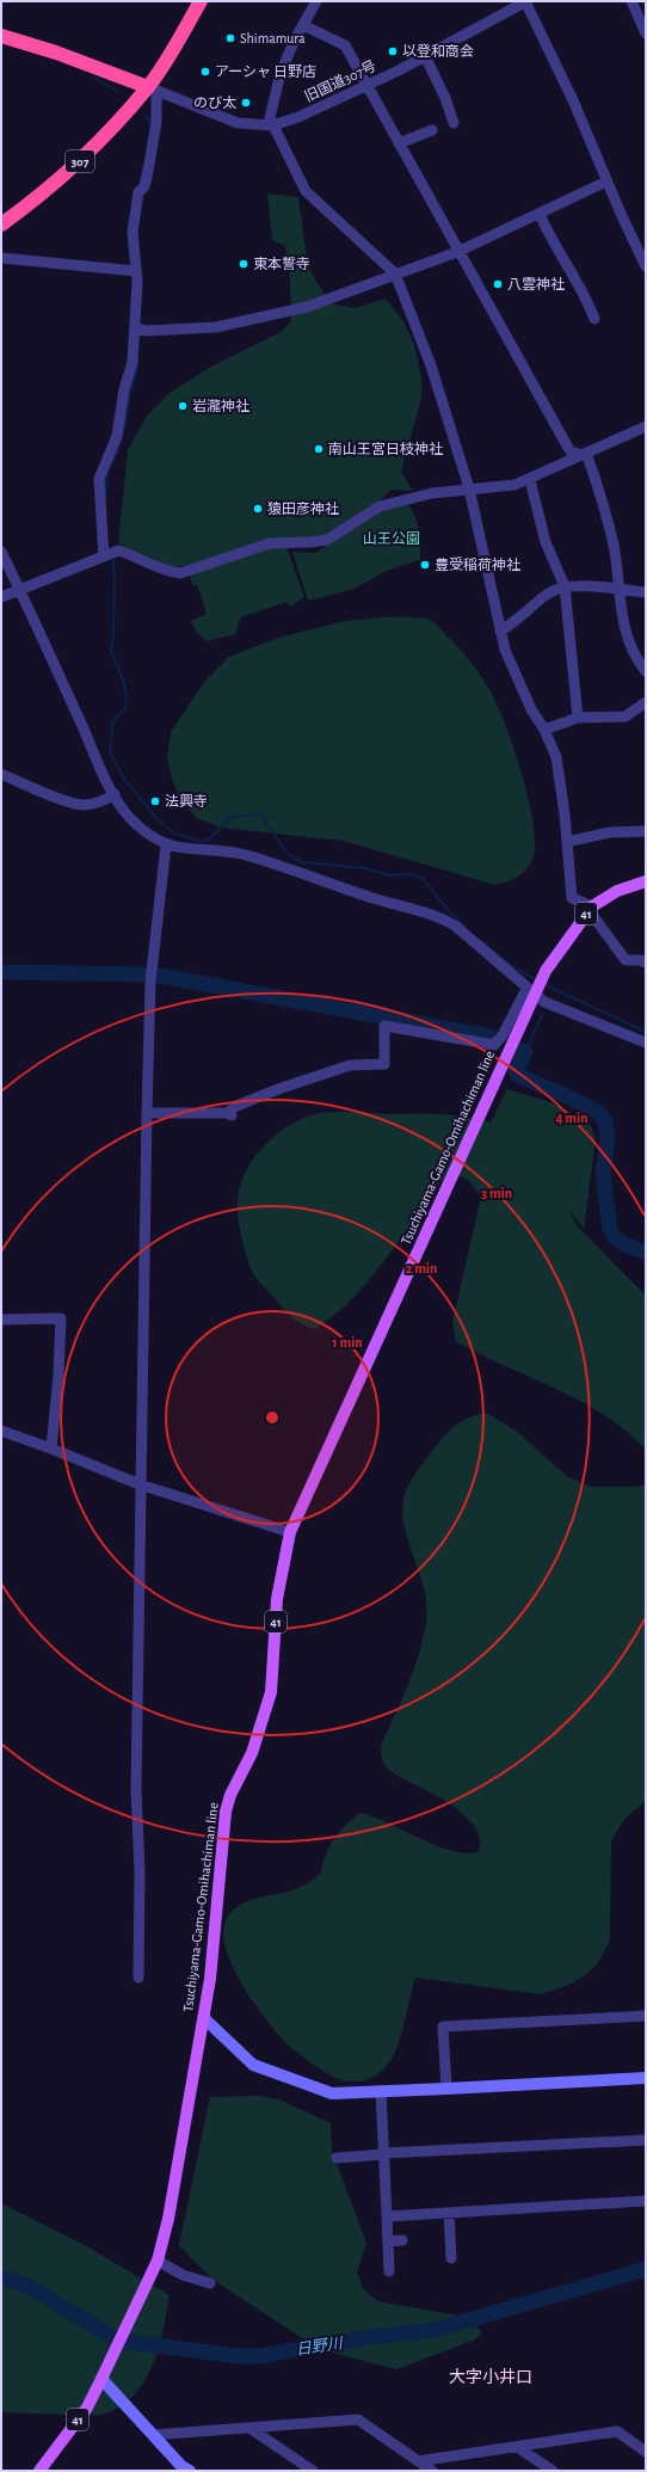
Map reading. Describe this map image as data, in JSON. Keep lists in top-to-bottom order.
{
  "streets": {
    "highway": ["307"],
    "main road": ["41", "Tsuchiyama-Gamo-Omihachiman line"],
    "street": ["旧国道307号"]
  },
  "crossings": [
    ["旧国道307号", "307"]
  ],
  "districts": ["大字小井口"],
  "water": ["日野川"],
  "parks": ["山王公園"],
  "places": [
    "Shimamura",
    "以登和商会",
    "アーシャ 日野店",
    "のび太",
    "東本誓寺",
    "八雲神社",
    "岩瀧神社",
    "南山王宮日枝神社",
    "猿田彦神社",
    "豊受稲荷神社",
    "法興寺"
  ],
  "rings": [
    "4 min",
    "3 min",
    "2 min",
    "1 min"
  ]
}
